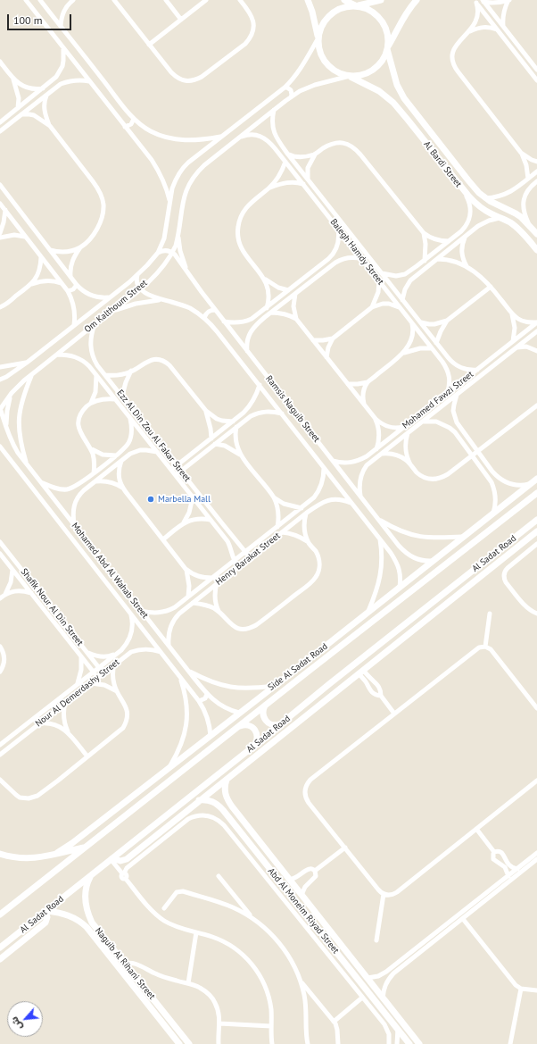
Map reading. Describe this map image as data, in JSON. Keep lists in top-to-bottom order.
{
  "streets": {
    "street": [
      "Al Bardi Street",
      "Balegh Hamdy Street",
      "Om Kalthoum Street",
      "Mohamed Fawzi Street",
      "Ramsis Naguib Street",
      "Ezz Al Din Zou Al Fakar Street",
      "Al Sadat Road",
      "Henry Barakat Street",
      "Mohamed Abd Al Wahab Street",
      "Shafik Nour Al Din Street",
      "Side Al Sadat Road",
      "Nour Al Demerdashy Street",
      "Abd Al Moneim Riyad Street",
      "Naguib Al Rihani Street"
    ]
  },
  "crossings": [
    ["Al Bardi Street", "Om Kalthoum Street"],
    ["Balegh Hamdy Street", "Om Kalthoum Street"],
    ["Balegh Hamdy Street", "Mohamed Fawzi Street"],
    ["Om Kalthoum Street", "Ramsis Naguib Street"],
    ["Om Kalthoum Street", "Ezz Al Din Zou Al Fakar Street"],
    ["Om Kalthoum Street", "Mohamed Abd Al Wahab Street"],
    ["Mohamed Fawzi Street", "Ramsis Naguib Street"],
    ["Ramsis Naguib Street", "Henry Barakat Street"],
    ["Ramsis Naguib Street", "Side Al Sadat Road"],
    ["Ezz Al Din Zou Al Fakar Street", "Henry Barakat Street"],
    ["Al Sadat Road", "Abd Al Moneim Riyad Street"],
    ["Al Sadat Road", "Naguib Al Rihani Street"],
    ["Henry Barakat Street", "Mohamed Abd Al Wahab Street"],
    ["Mohamed Abd Al Wahab Street", "Side Al Sadat Road"],
    ["Mohamed Abd Al Wahab Street", "Nour Al Demerdashy Street"],
    ["Shafik Nour Al Din Street", "Nour Al Demerdashy Street"]
  ],
  "places": ["Marbella Mall"],
  "scale_bar": "100 m",
  "north": "bottom left"
}
